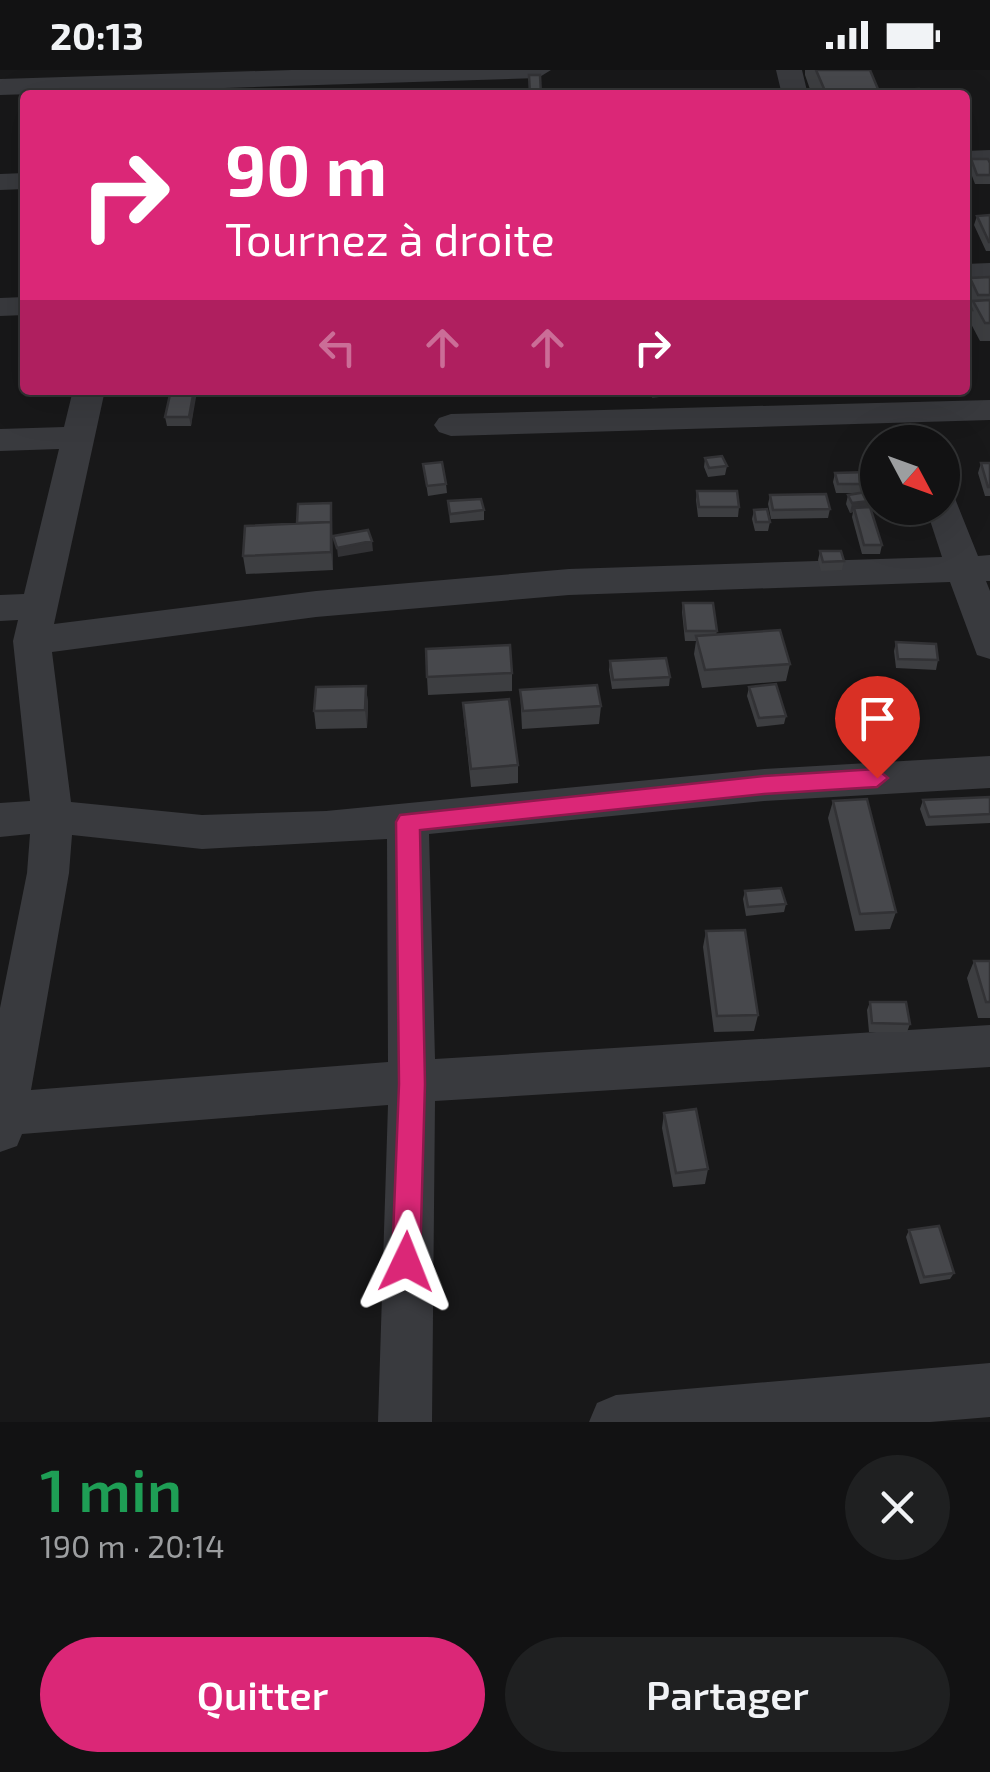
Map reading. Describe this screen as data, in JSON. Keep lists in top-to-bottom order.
{
  "north": "bottom right",
  "page": {
    "status": "20:13",
    "turn": ["90 m", "Tournez à droite"],
    "heading": ["1 min", "190 m · 20:14"],
    "buttons": ["Quitter", "Partager"]
  }
}
